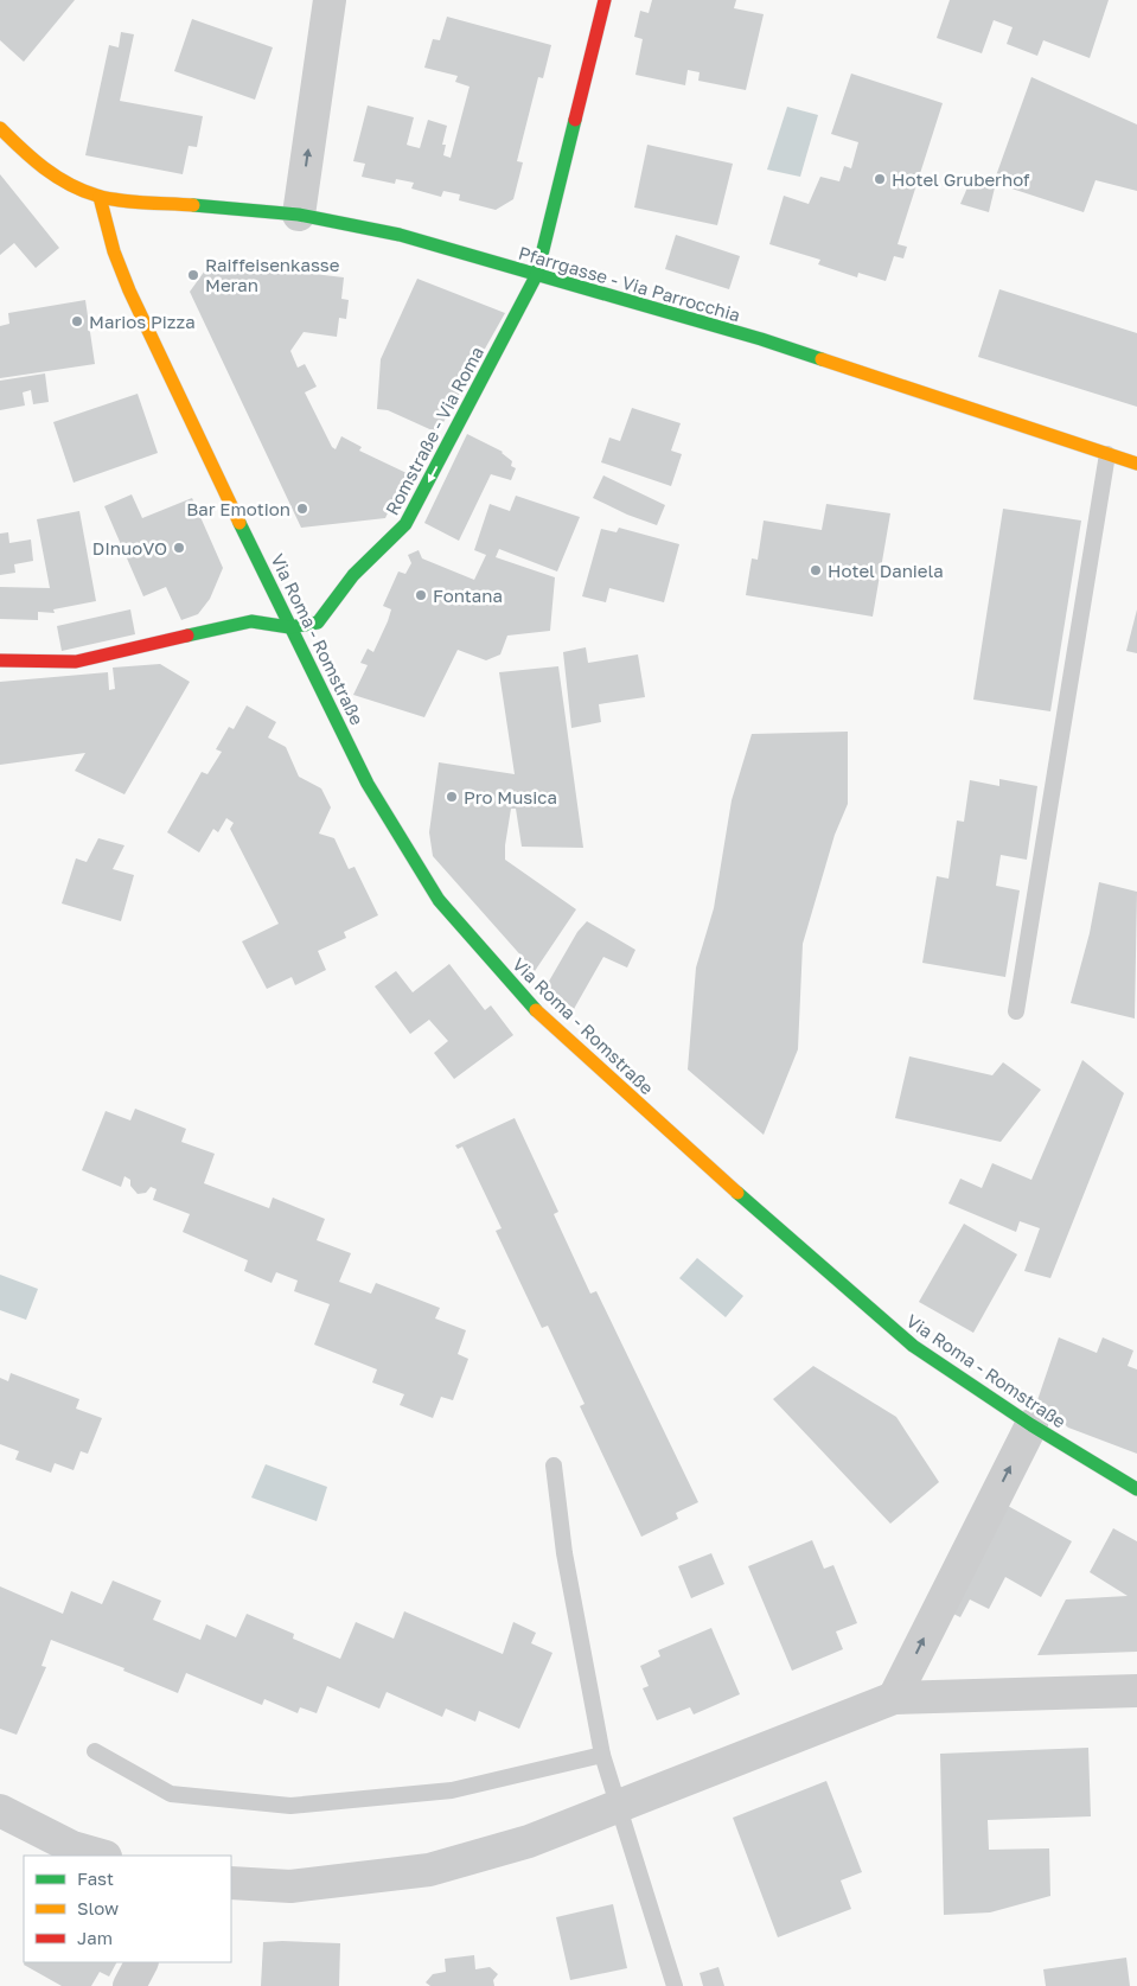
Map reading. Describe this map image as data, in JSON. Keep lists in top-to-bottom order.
{
  "streets": {
    "street": ["Pfarrgasse - Via Parrocchia", "Romstraße - Via Roma", "Via Roma - Romstraße"]
  },
  "crossings": [
    ["Pfarrgasse - Via Parrocchia", "Romstraße - Via Roma"],
    ["Pfarrgasse - Via Parrocchia", "Via Roma - Romstraße"],
    ["Romstraße - Via Roma", "Via Roma - Romstraße"]
  ],
  "one_way": ["Romstraße - Via Roma"],
  "places": [
    "Hotel Gruberhof",
    "Raiffeisenkasse Meran",
    "Marios Pizza",
    "Bar Emotion",
    "DInuoVO",
    "Hotel Daniela",
    "Fontana",
    "Pro Musica"
  ],
  "legend": ["Fast", "Slow", "Jam"]
}
